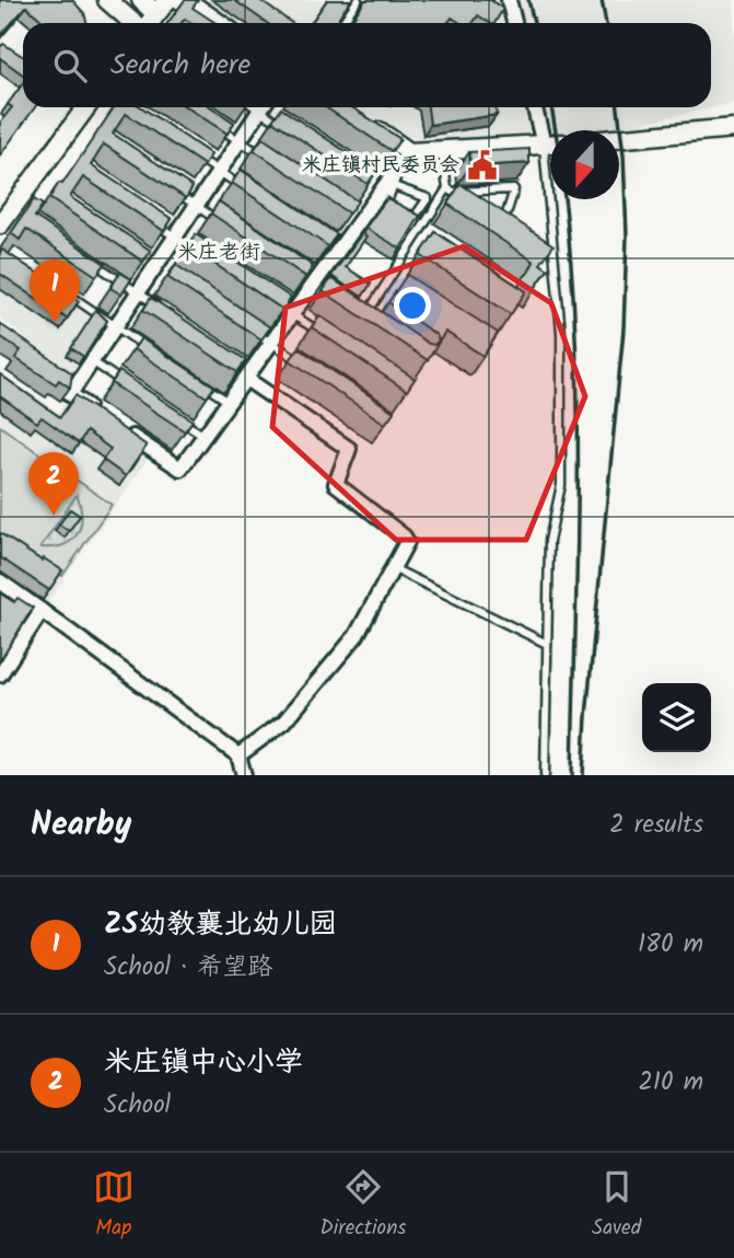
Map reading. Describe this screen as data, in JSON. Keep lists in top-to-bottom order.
{
  "districts": ["米庄老街"],
  "places": {
    "public building": ["米庄镇村民委员会"]
  },
  "north": "bottom",
  "page": {
    "search": "Search here",
    "pins": ["1", "2"],
    "heading": ["Nearby", "2 results"],
    "list": [
      {
        "mark": "1",
        "name": "ZS幼教襄北幼儿园",
        "note": "School · 希望路",
        "value": "180 m"
      },
      {
        "mark": "2",
        "name": "米庄镇中心小学",
        "note": "School",
        "value": "210 m"
      }
    ],
    "nav": ["Map", "Directions", "Saved"]
  }
}
